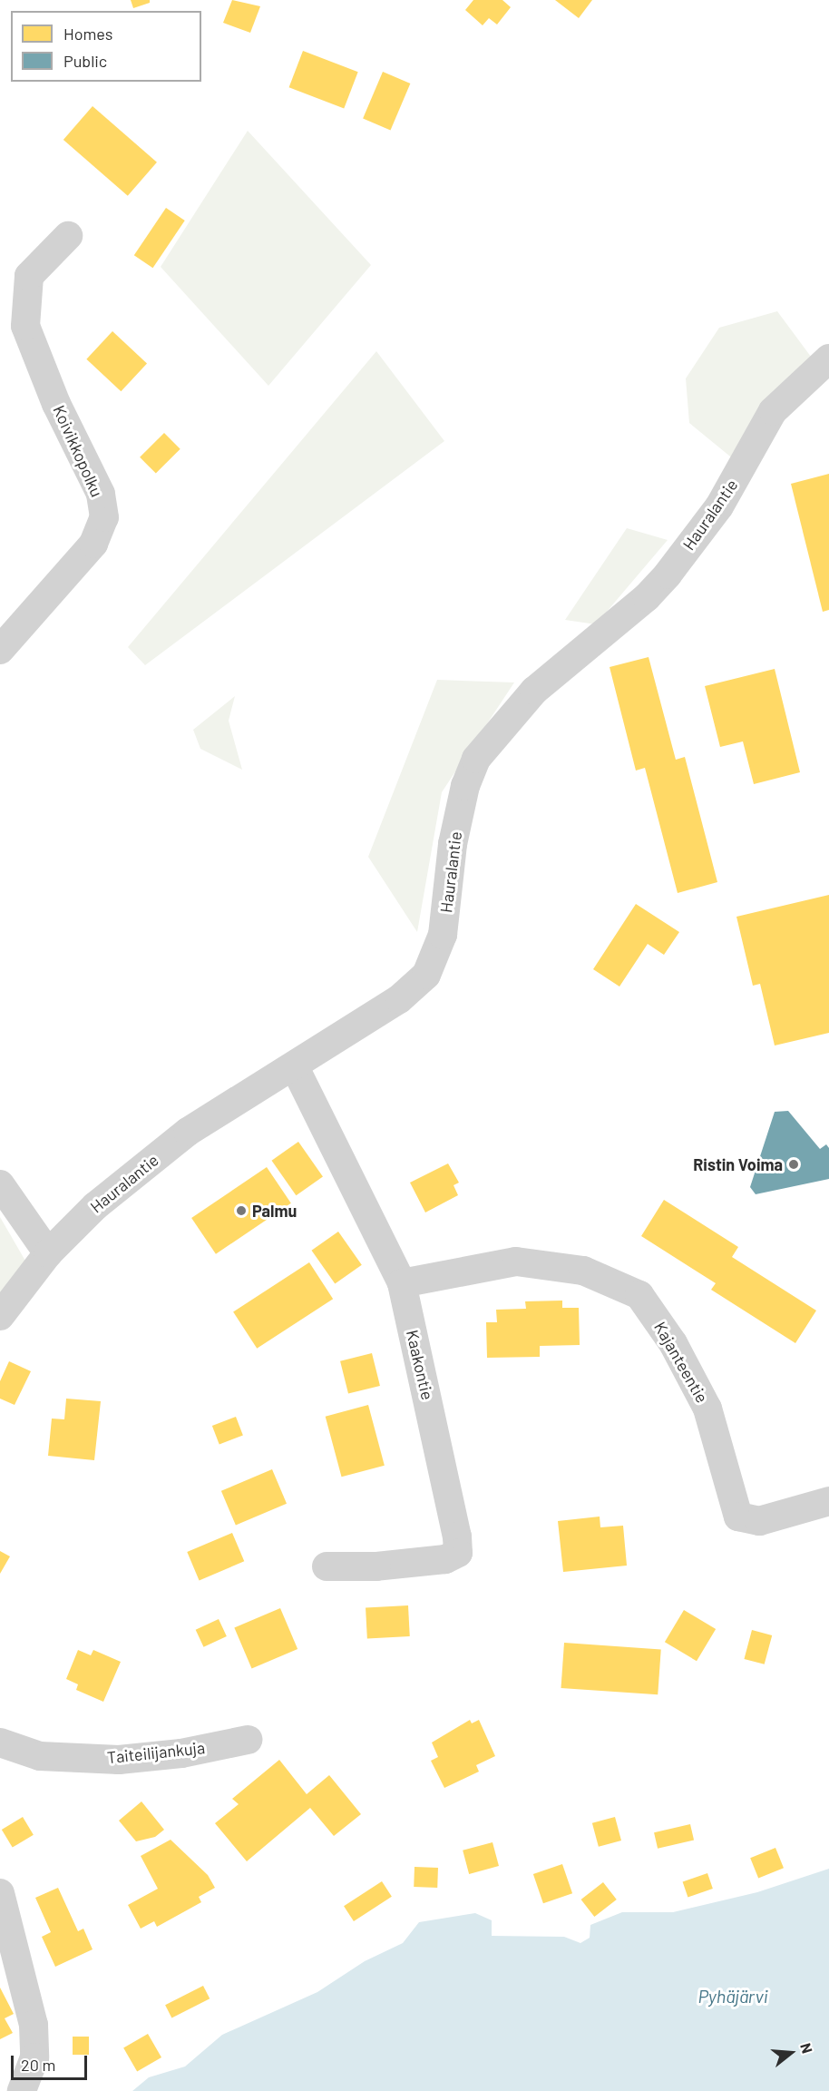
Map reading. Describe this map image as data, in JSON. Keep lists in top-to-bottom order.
{
  "streets": {
    "street": [
      "Koivikkopolku",
      "Hauralantie",
      "Kajanteentie",
      "Kaakontie",
      "Taiteilijankuja"
    ]
  },
  "crossings": [
    ["Hauralantie", "Kaakontie"],
    ["Kajanteentie", "Kaakontie"]
  ],
  "water": ["Pyhäjärvi"],
  "places": ["Ristin Voima", "Palmu"],
  "legend": ["Homes", "Public"],
  "scale_bar": "20 m",
  "north": "right"
}
